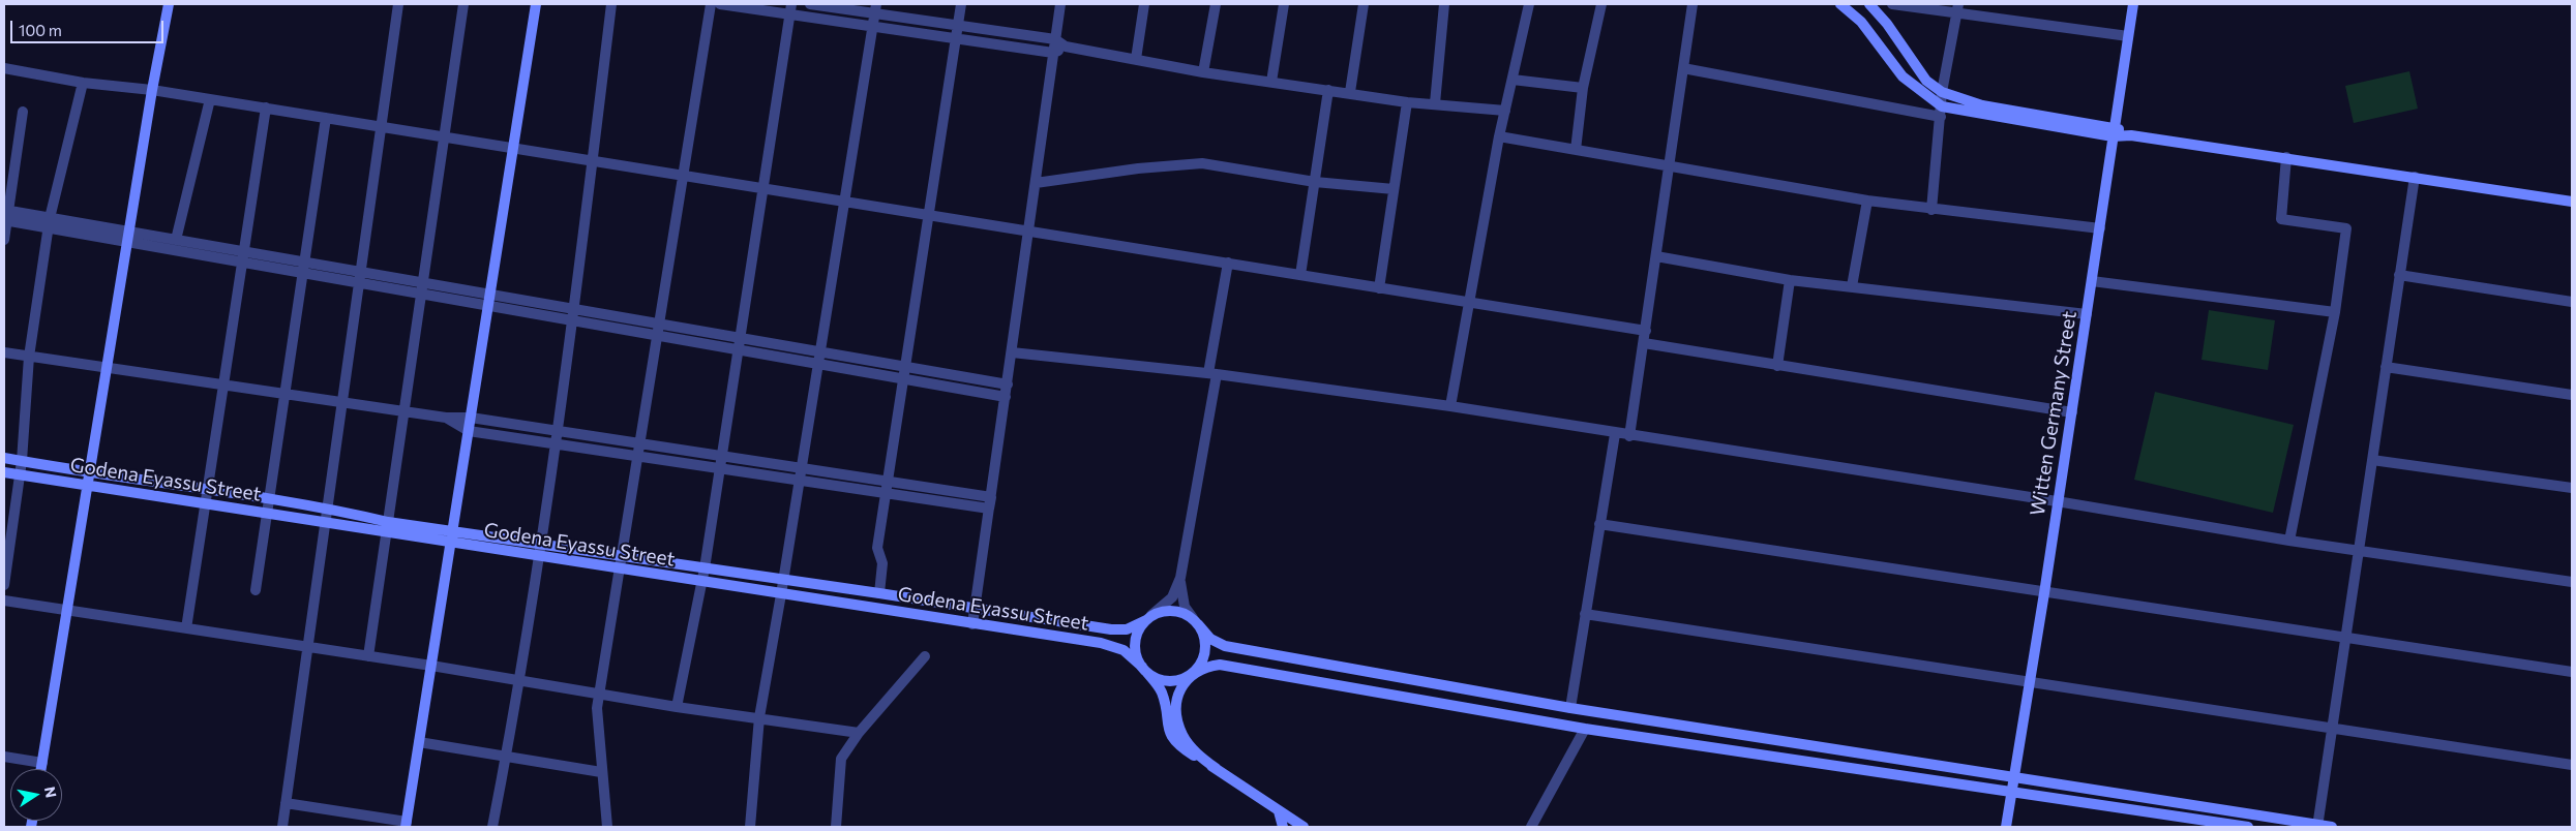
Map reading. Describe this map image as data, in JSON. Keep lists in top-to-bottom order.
{
  "streets": {
    "street": ["Witten Germany Street", "Godena Eyassu Street"]
  },
  "scale_bar": "100 m",
  "north": "right"
}
